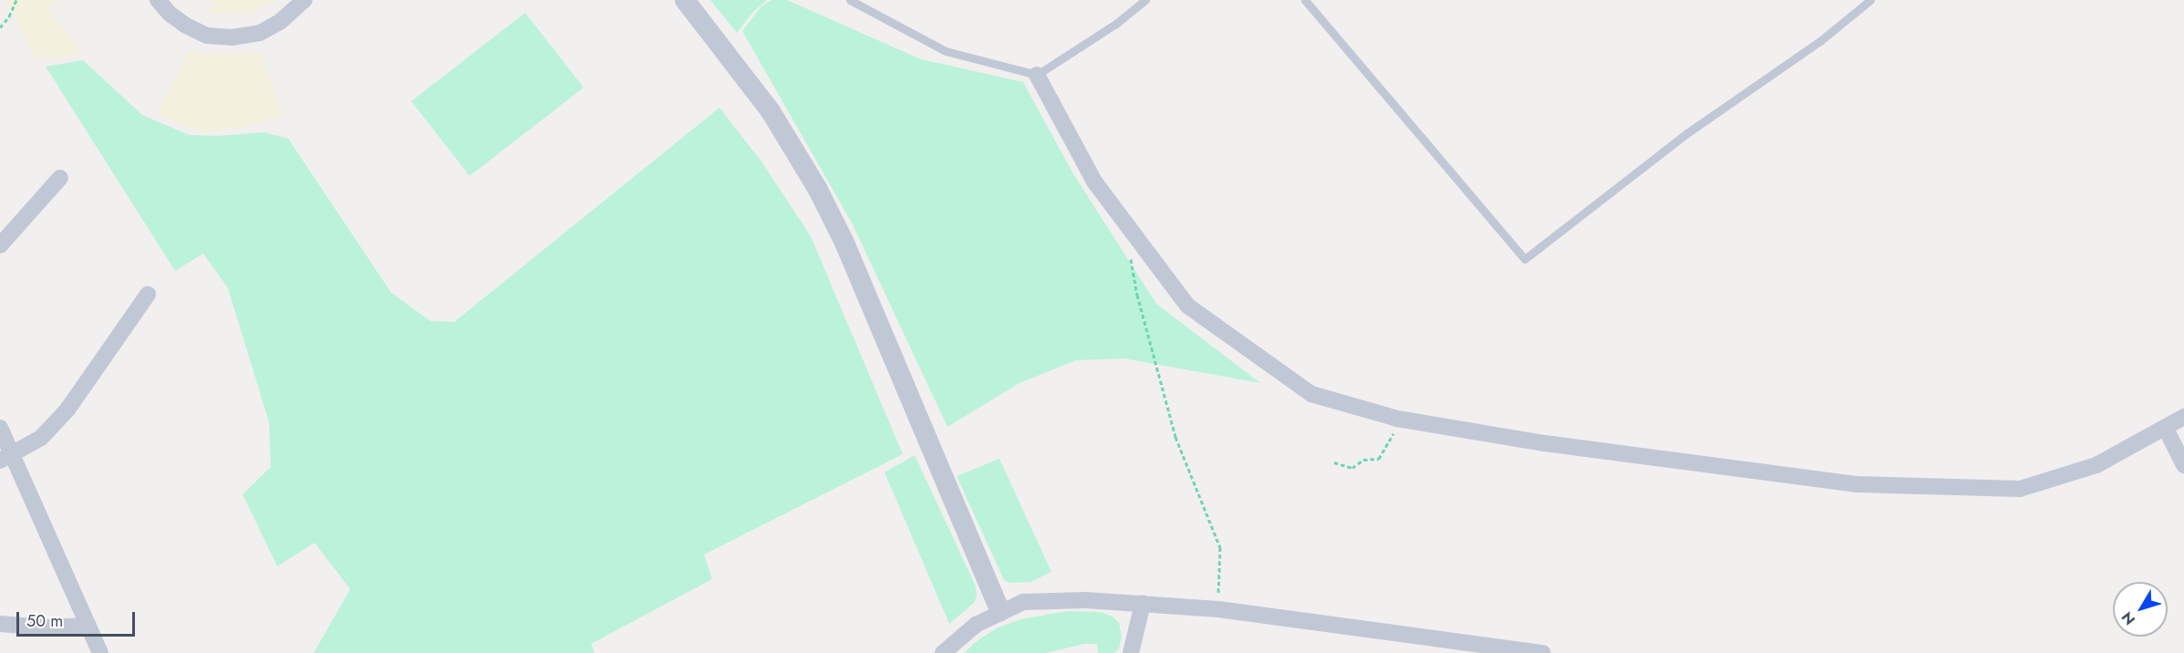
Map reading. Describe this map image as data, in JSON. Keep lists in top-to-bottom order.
{
  "scale_bar": "50 m",
  "north": "bottom left"
}
